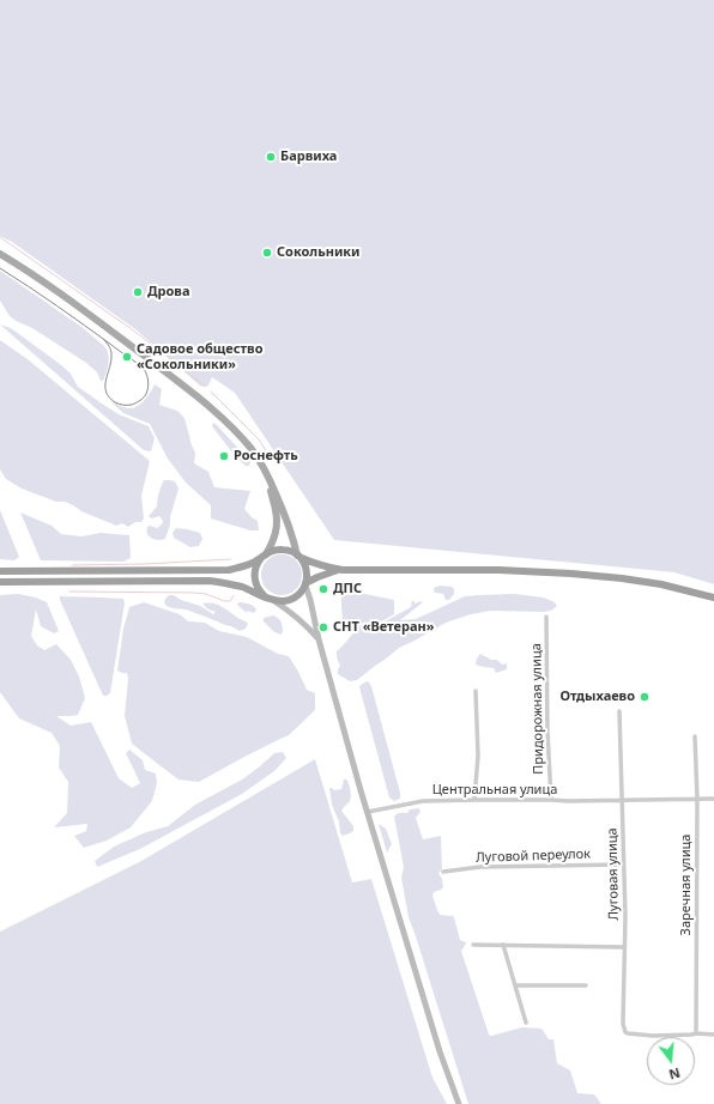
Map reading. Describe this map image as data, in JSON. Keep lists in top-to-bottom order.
{
  "streets": {
    "street": [
      "Придорожная улица",
      "Центральная улица",
      "Луговой переулок",
      "Луговая улица",
      "Заречная улица"
    ]
  },
  "crossings": [
    ["Придорожная улица", "Центральная улица"],
    ["Центральная улица", "Луговая улица"],
    ["Центральная улица", "Заречная улица"],
    ["Луговой переулок", "Луговая улица"],
    ["Луговая улица", "Заречная улица"]
  ],
  "places": [
    "Барвиха",
    "Сокольники",
    "Дрова",
    "Садовое общество «Сокольники»",
    "Роснефть",
    "ДПС",
    "СНТ «Ветеран»",
    "Отдыхаево"
  ],
  "north": "bottom"
}
